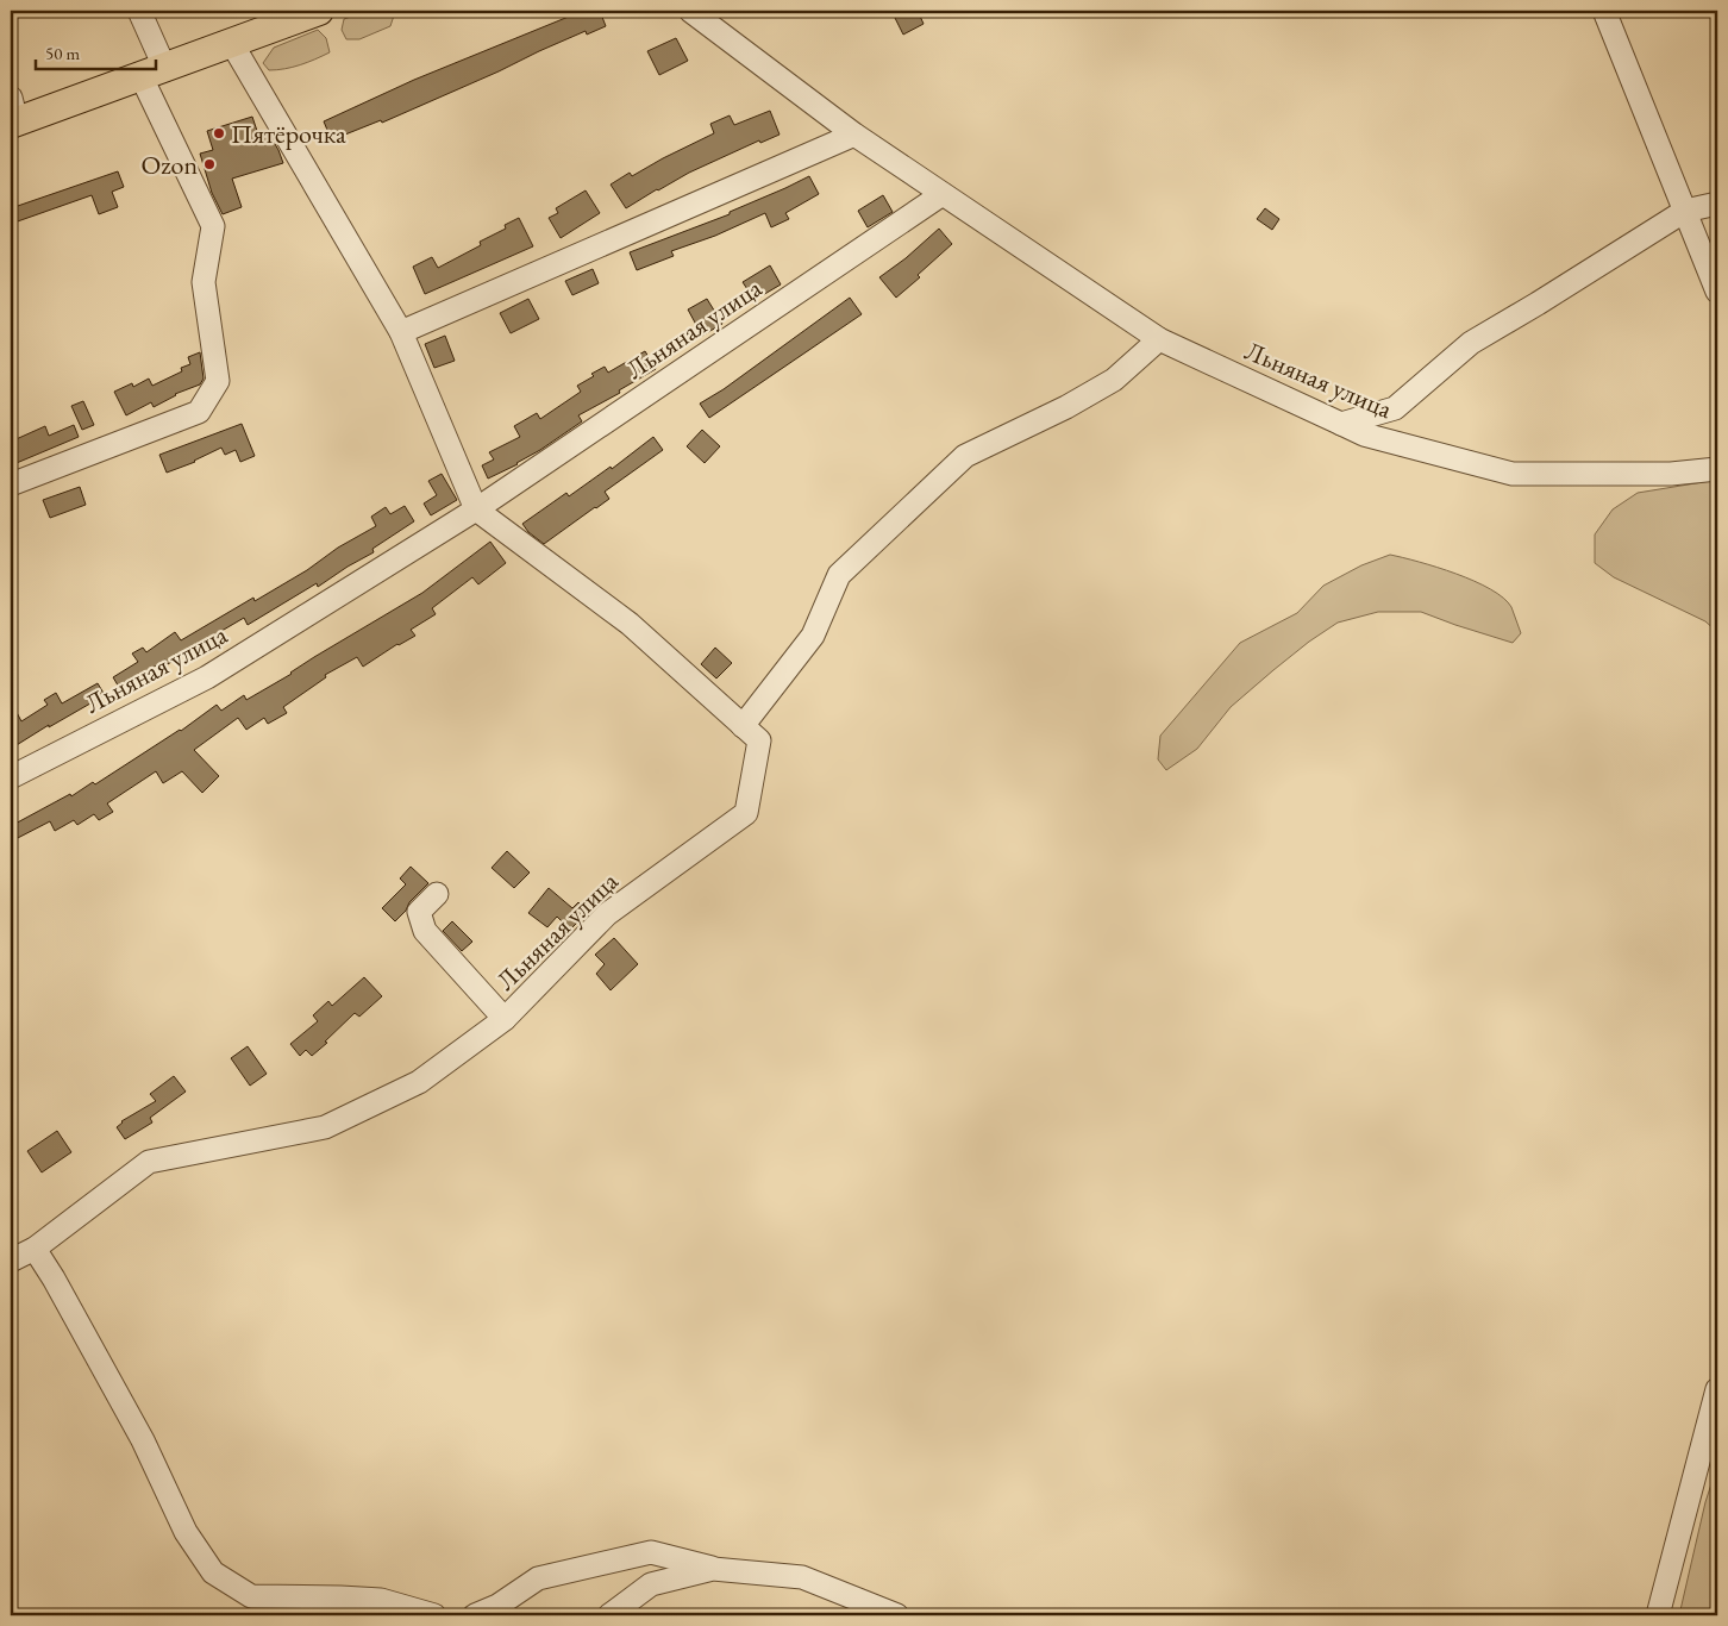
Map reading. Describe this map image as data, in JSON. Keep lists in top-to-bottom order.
{
  "streets": {
    "street": ["Льняная улица"]
  },
  "places": ["Пятёрочка", "Ozon"],
  "scale_bar": "50 m"
}
